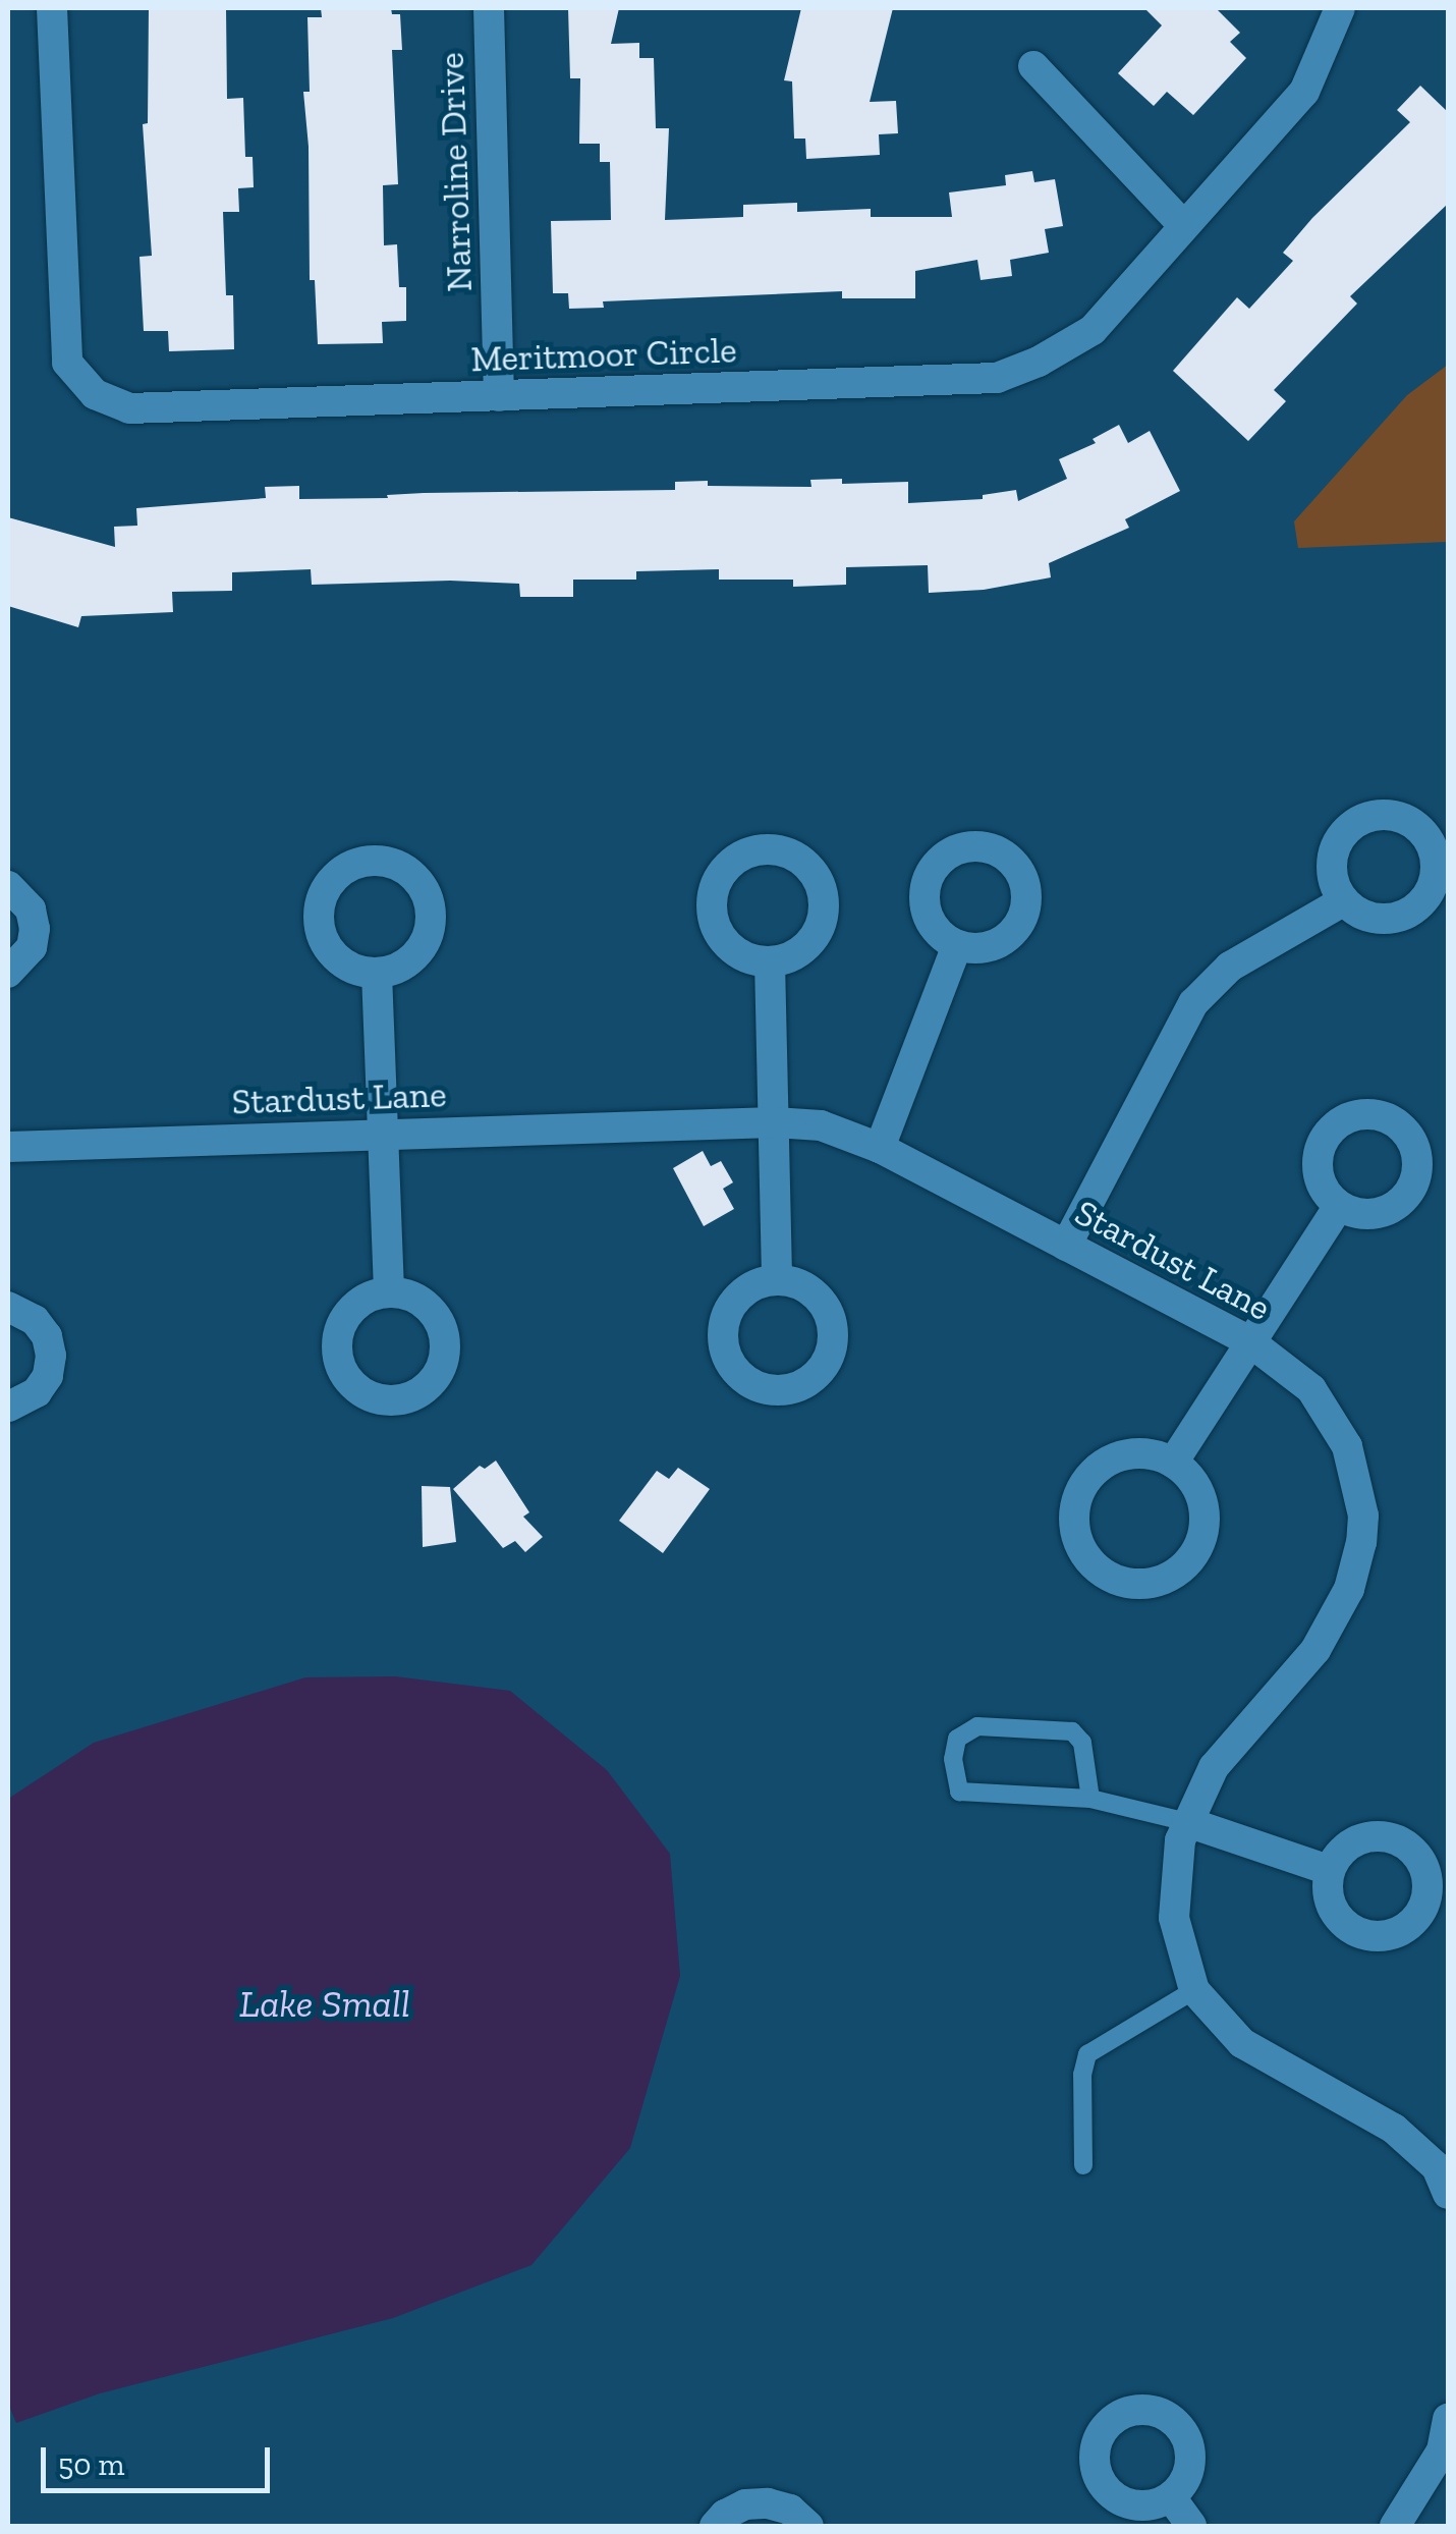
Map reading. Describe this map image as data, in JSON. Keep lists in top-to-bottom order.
{
  "streets": {
    "street": ["Narroline Drive", "Meritmoor Circle", "Stardust Lane"]
  },
  "crossings": [
    ["Narroline Drive", "Meritmoor Circle"]
  ],
  "water": ["Lake Small"],
  "scale_bar": "50 m"
}
